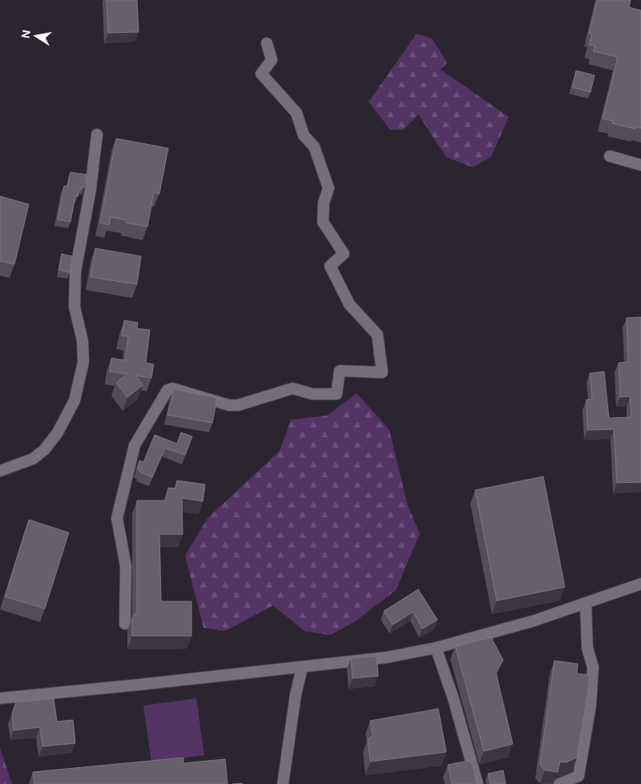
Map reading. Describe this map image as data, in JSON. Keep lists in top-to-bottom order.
{
  "north": "left"
}
